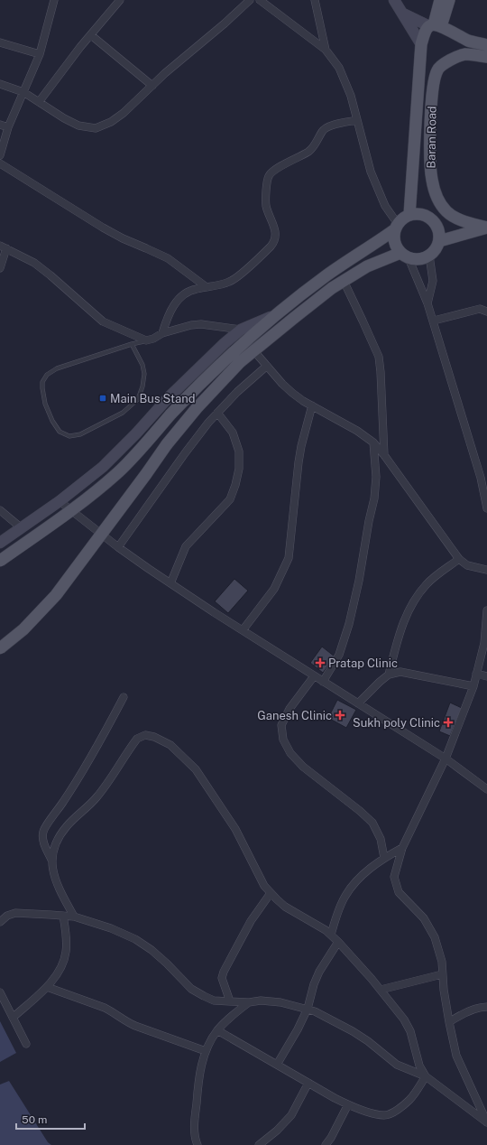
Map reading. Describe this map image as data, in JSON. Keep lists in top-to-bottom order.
{
  "streets": {
    "main road": ["Baran Road"]
  },
  "places": {
    "transit": ["Main Bus Stand"],
    "health": ["Pratap Clinic", "Ganesh Clinic", "Sukh poly Clinic"]
  },
  "scale_bar": "50 m"
}
